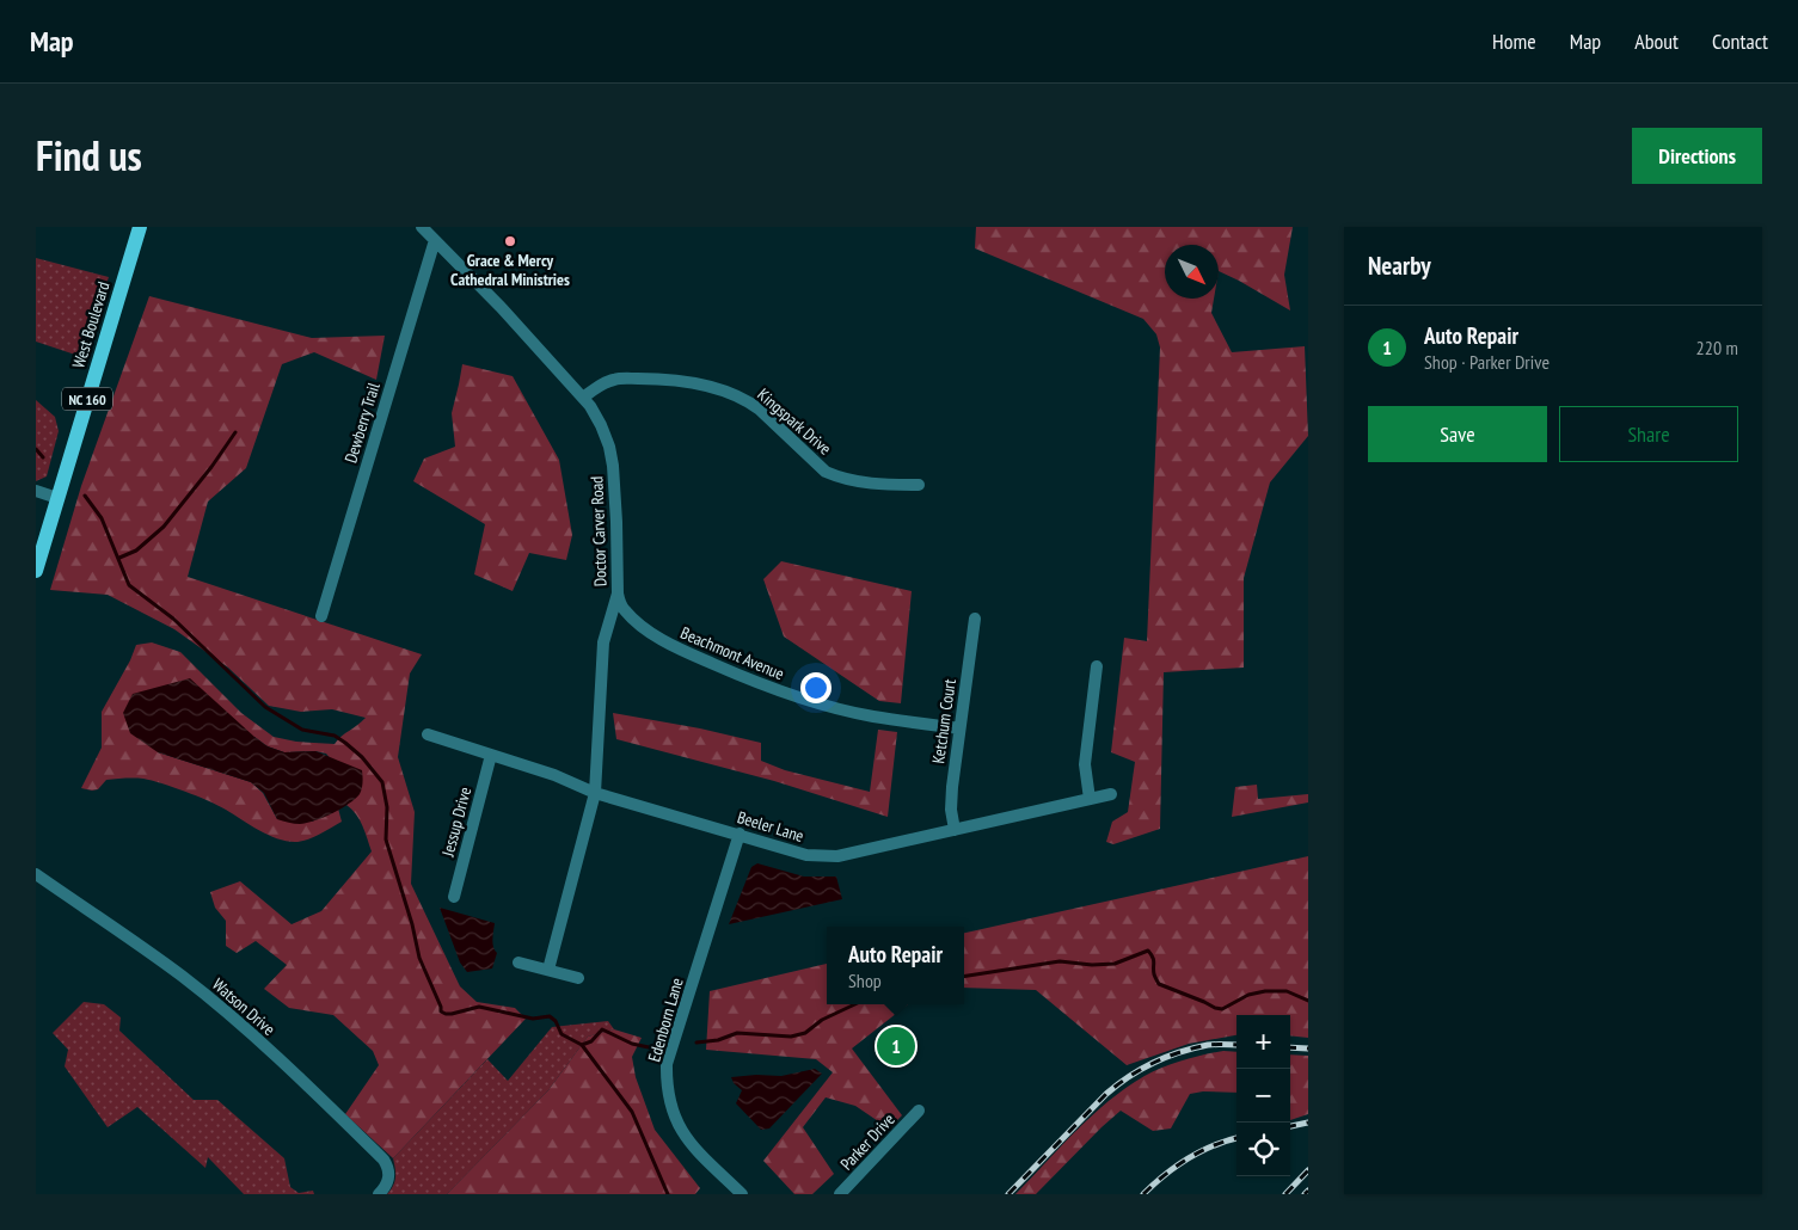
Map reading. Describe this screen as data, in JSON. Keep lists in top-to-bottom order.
{
  "streets": {
    "main road": ["West Boulevard", "NC 160"],
    "street": [
      "Kingspark Drive",
      "Dewberry Trail",
      "Doctor Carver Road",
      "Beachmont Avenue",
      "Ketchum Court",
      "Jessup Drive",
      "Beeler Lane",
      "Watson Drive",
      "Edenborn Lane",
      "Parker Drive"
    ]
  },
  "crossings": [
    ["Kingspark Drive", "Doctor Carver Road"],
    ["Dewberry Trail", "Doctor Carver Road"],
    ["Doctor Carver Road", "Beachmont Avenue"],
    ["Doctor Carver Road", "Beeler Lane"],
    ["Beachmont Avenue", "Ketchum Court"],
    ["Ketchum Court", "Beeler Lane"],
    ["Jessup Drive", "Beeler Lane"],
    ["Beeler Lane", "Edenborn Lane"]
  ],
  "places": ["Grace & Mercy Cathedral Ministries"],
  "north": "bottom right",
  "page": {
    "header": "Map",
    "nav": [
      "Home",
      "Map",
      "About",
      "Contact"
    ],
    "title": "Find us",
    "buttons": [
      "Directions",
      ["Save", "Share"]
    ],
    "heading": "Nearby",
    "list": [
      {
        "mark": "1",
        "name": "Auto Repair",
        "note": "Shop · Parker Drive",
        "value": "220 m"
      }
    ],
    "popup": ["Auto Repair", "Shop"],
    "map_buttons": ["+", "−"],
    "pins": "1"
  }
}
